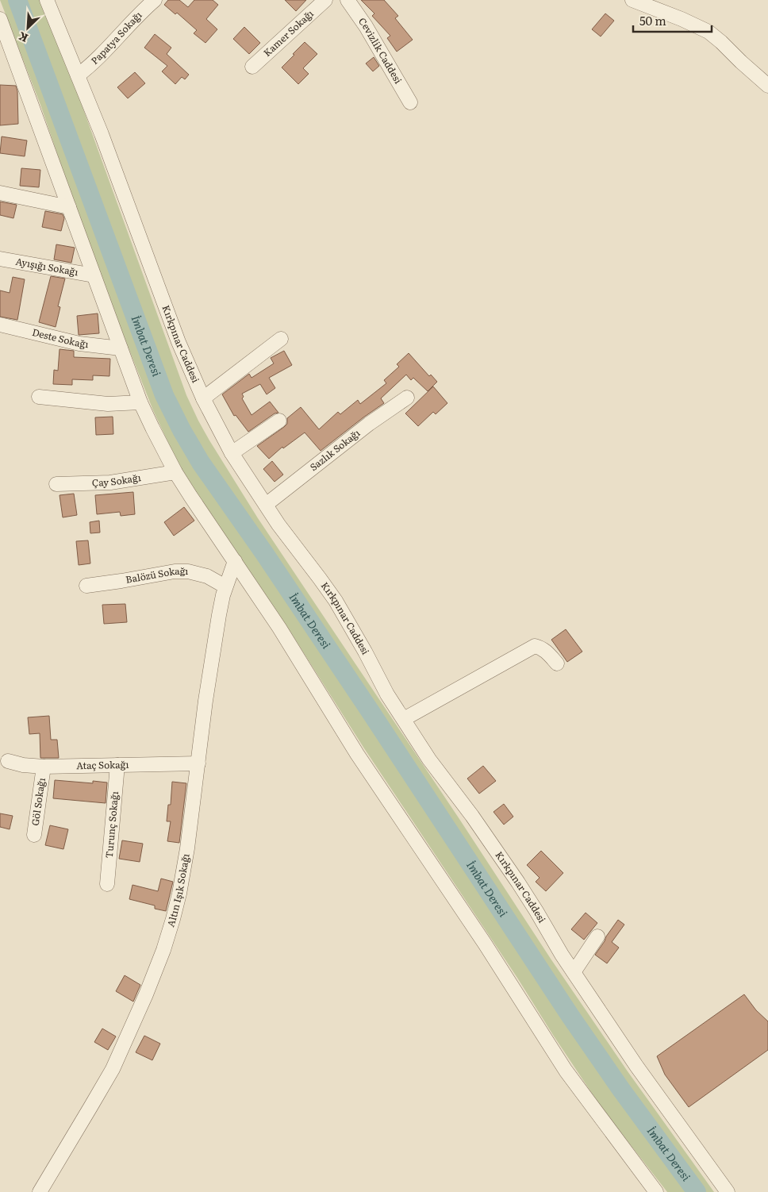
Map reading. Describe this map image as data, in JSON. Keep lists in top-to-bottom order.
{
  "streets": {
    "street": [
      "Kamer Sokağı",
      "Papatya Sokağı",
      "Cevizlik Caddesi",
      "Ayışığı Sokağı",
      "Deste Sokağı",
      "Kırkpınar Caddesi",
      "Sazlık Sokağı",
      "Çay Sokağı",
      "Balözü Sokağı",
      "Ataç Sokağı",
      "Göl Sokağı",
      "Turunç Sokağı",
      "Altın Işık Sokağı"
    ]
  },
  "crossings": [
    ["Papatya Sokağı", "Kırkpınar Caddesi"],
    ["Kırkpınar Caddesi", "Sazlık Sokağı"],
    ["Balözü Sokağı", "Altın Işık Sokağı"],
    ["Ataç Sokağı", "Göl Sokağı"],
    ["Ataç Sokağı", "Turunç Sokağı"],
    ["Ataç Sokağı", "Altın Işık Sokağı"]
  ],
  "water": ["İmbat Deresi"],
  "scale_bar": "50 m",
  "north": "bottom left"
}
